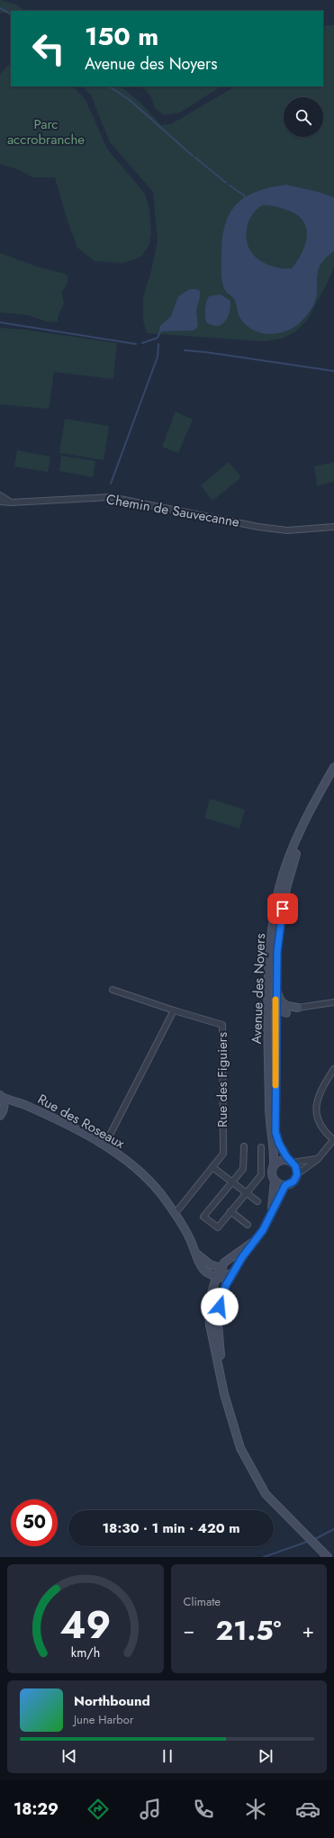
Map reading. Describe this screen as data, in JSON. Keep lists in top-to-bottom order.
{
  "streets": {
    "street": [
      "Chemin de Sauvecanne",
      "Avenue des Noyers",
      "Rue des Figuiers",
      "Rue des Roseaux"
    ]
  },
  "crossings": [
    ["Rue des Figuiers", "Rue des Roseaux"]
  ],
  "parks": ["Parc accrobranche"],
  "page": {
    "turn": ["150 m", "Avenue des Noyers"],
    "limit": "50",
    "trip": "18:30 · 1 min · 420 m",
    "tile": "Climate",
    "heat": ["−", "21.5°", "+"],
    "song": ["Northbound", "June Harbor"],
    "tabs": "18:29",
    "gauge": ["49", "km/h"]
  }
}
